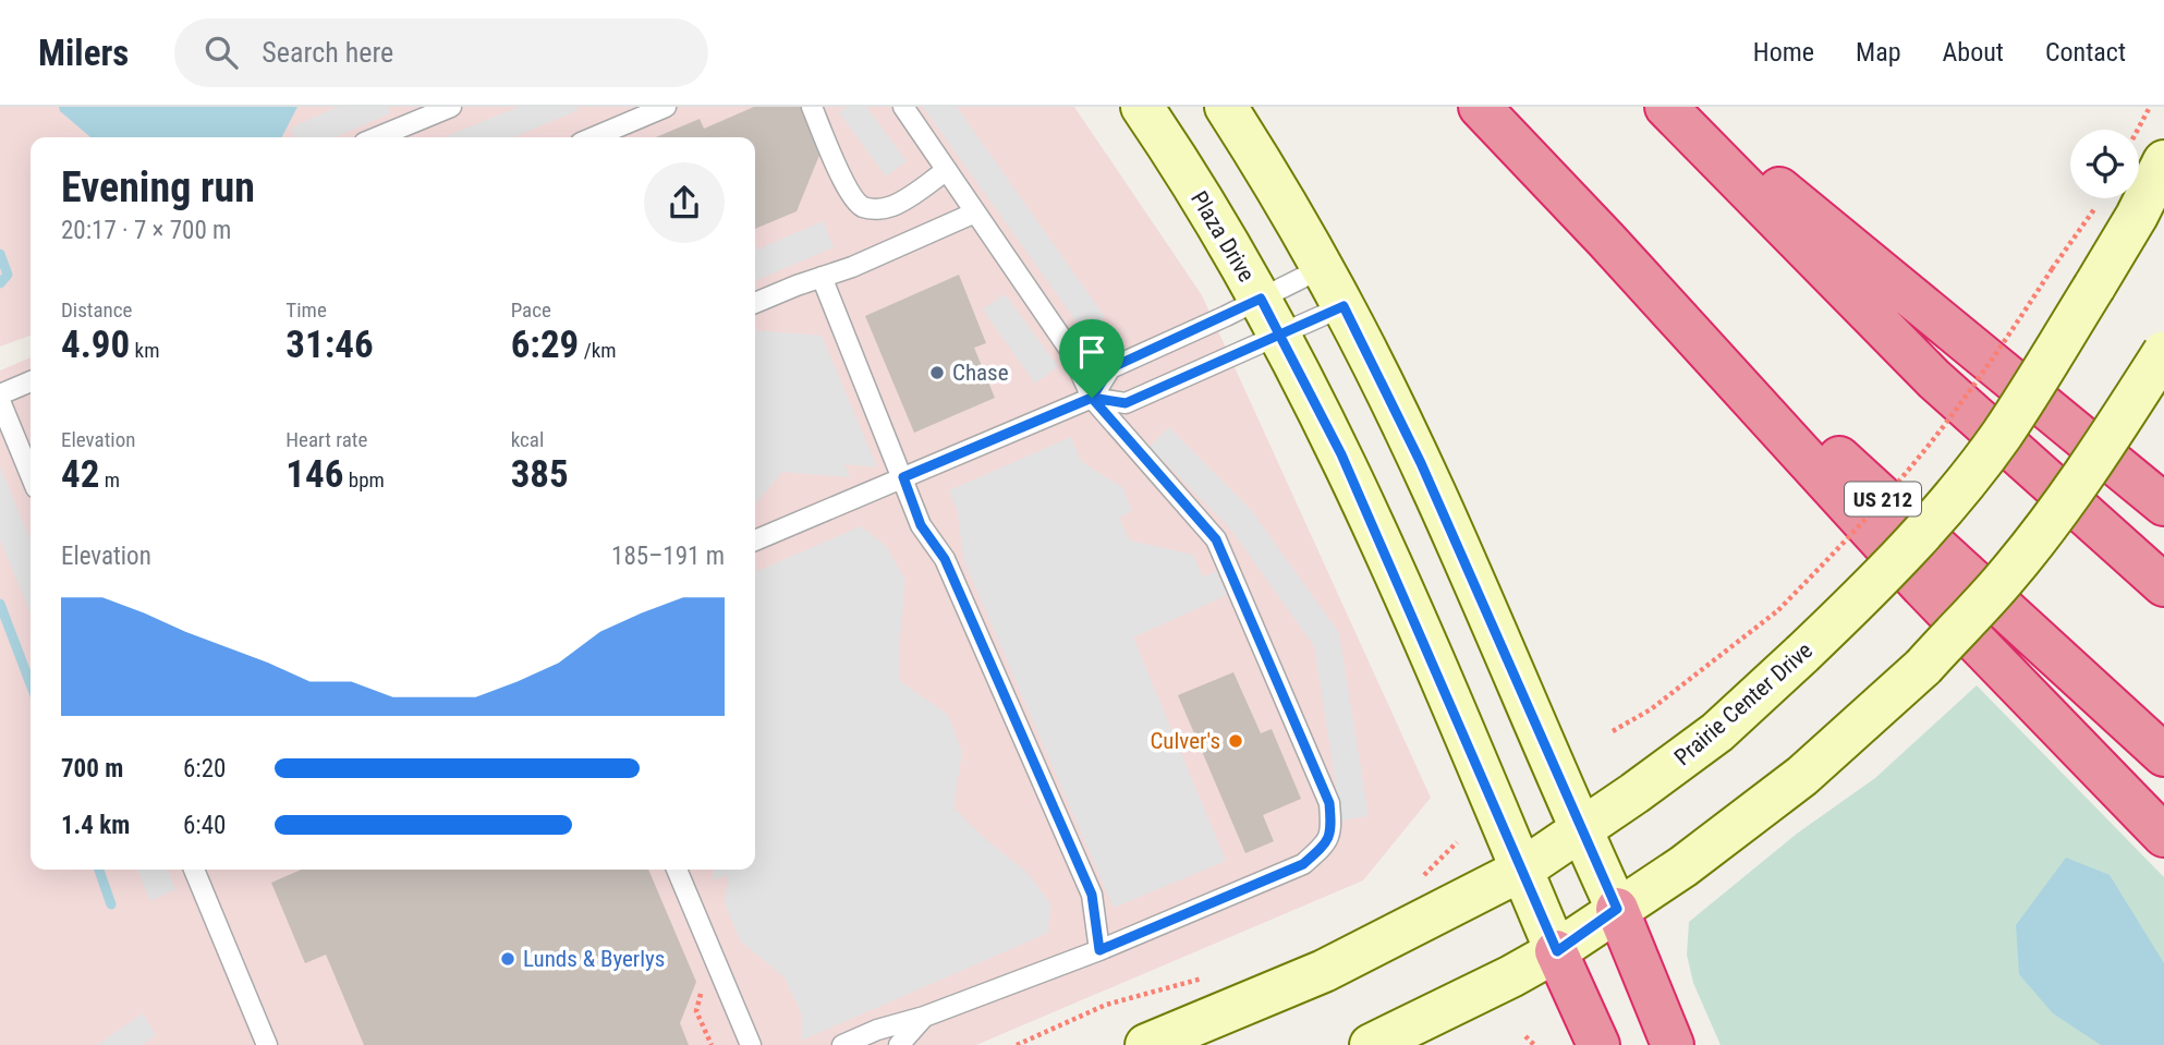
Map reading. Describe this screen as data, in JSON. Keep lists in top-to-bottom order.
{
  "streets": {
    "highway": ["US 212"],
    "main road": ["Plaza Drive", "Prairie Center Drive"]
  },
  "crossings": [
    ["Plaza Drive", "Prairie Center Drive"]
  ],
  "places": ["Chase", "Culver's", "Lunds & Byerlys"],
  "page": {
    "header": "Milers",
    "search": "Search here",
    "nav": [
      "Home",
      "Map",
      "About",
      "Contact"
    ],
    "heading": ["Evening run", "20:17 · 7 × 700 m"],
    "stats": [
      ["Distance", "4.90 km"],
      ["Time", "31:46"],
      ["Pace", "6:29 /km"],
      ["Elevation", "42 m"],
      ["Heart rate", "146 bpm"],
      ["kcal", "385"]
    ],
    "chart": ["Elevation", "185–191 m"],
    "list": [
      {
        "name": "700 m",
        "note": "6:20"
      },
      {
        "name": "1.4 km",
        "note": "6:40"
      }
    ]
  }
}
